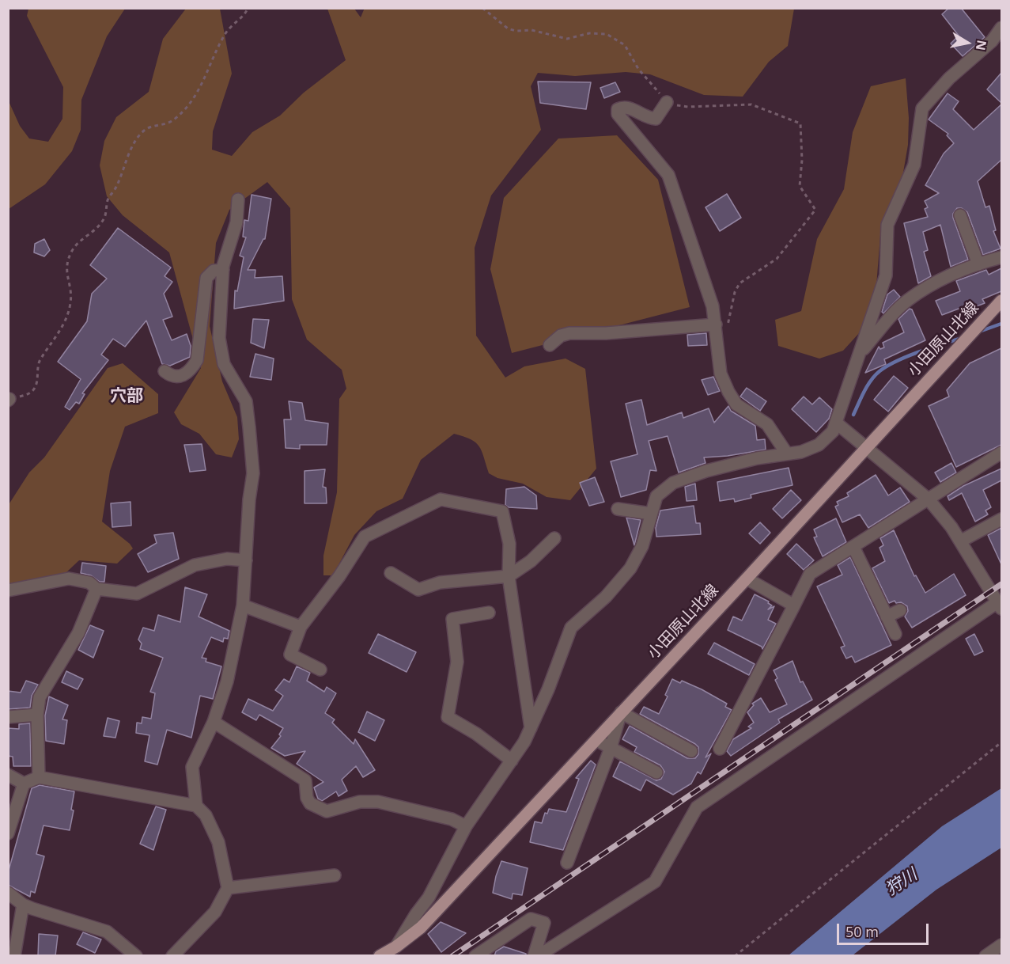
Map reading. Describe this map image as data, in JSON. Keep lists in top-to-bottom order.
{
  "streets": {
    "main road": ["小田原山北線"]
  },
  "districts": ["穴部"],
  "water": ["狩川"],
  "scale_bar": "50 m",
  "north": "right"
}
